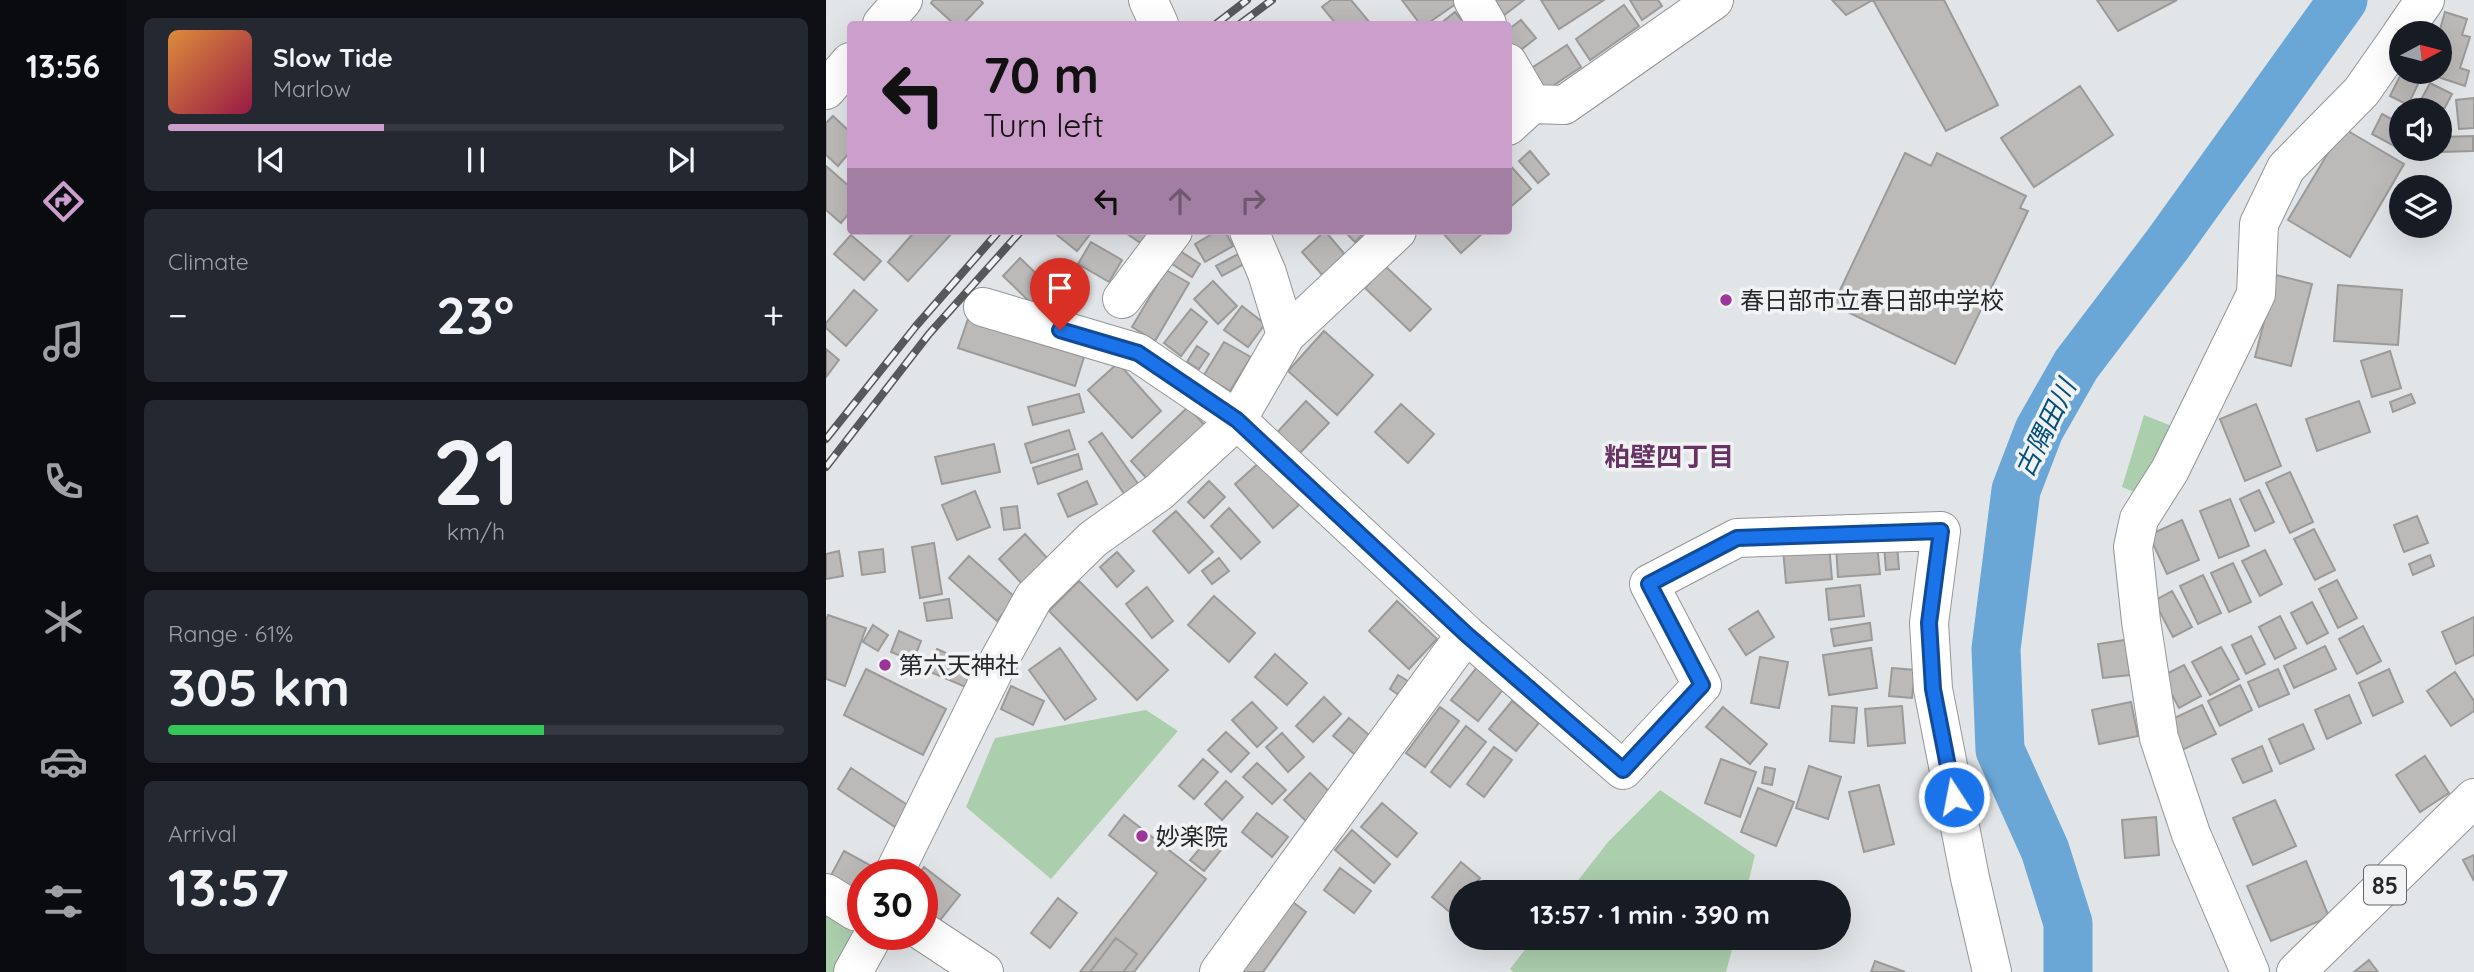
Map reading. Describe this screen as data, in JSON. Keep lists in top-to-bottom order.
{
  "streets": {
    "street": ["85"]
  },
  "districts": ["粕壁四丁目"],
  "water": ["古隅田川"],
  "places": ["春日部市立春日部中学校", "第六天神社", "妙楽院"],
  "north": "right",
  "page": {
    "tabs": "13:56",
    "turn": ["70 m", "Turn left"],
    "song": ["Slow Tide", "Marlow"],
    "tile": [
      "Climate",
      ["21", "km/h"],
      ["Range · 61%", "305 km"],
      ["Arrival", "13:57"]
    ],
    "heat": ["−", "23°", "+"],
    "limit": "30",
    "trip": "13:57 · 1 min · 390 m"
  }
}
